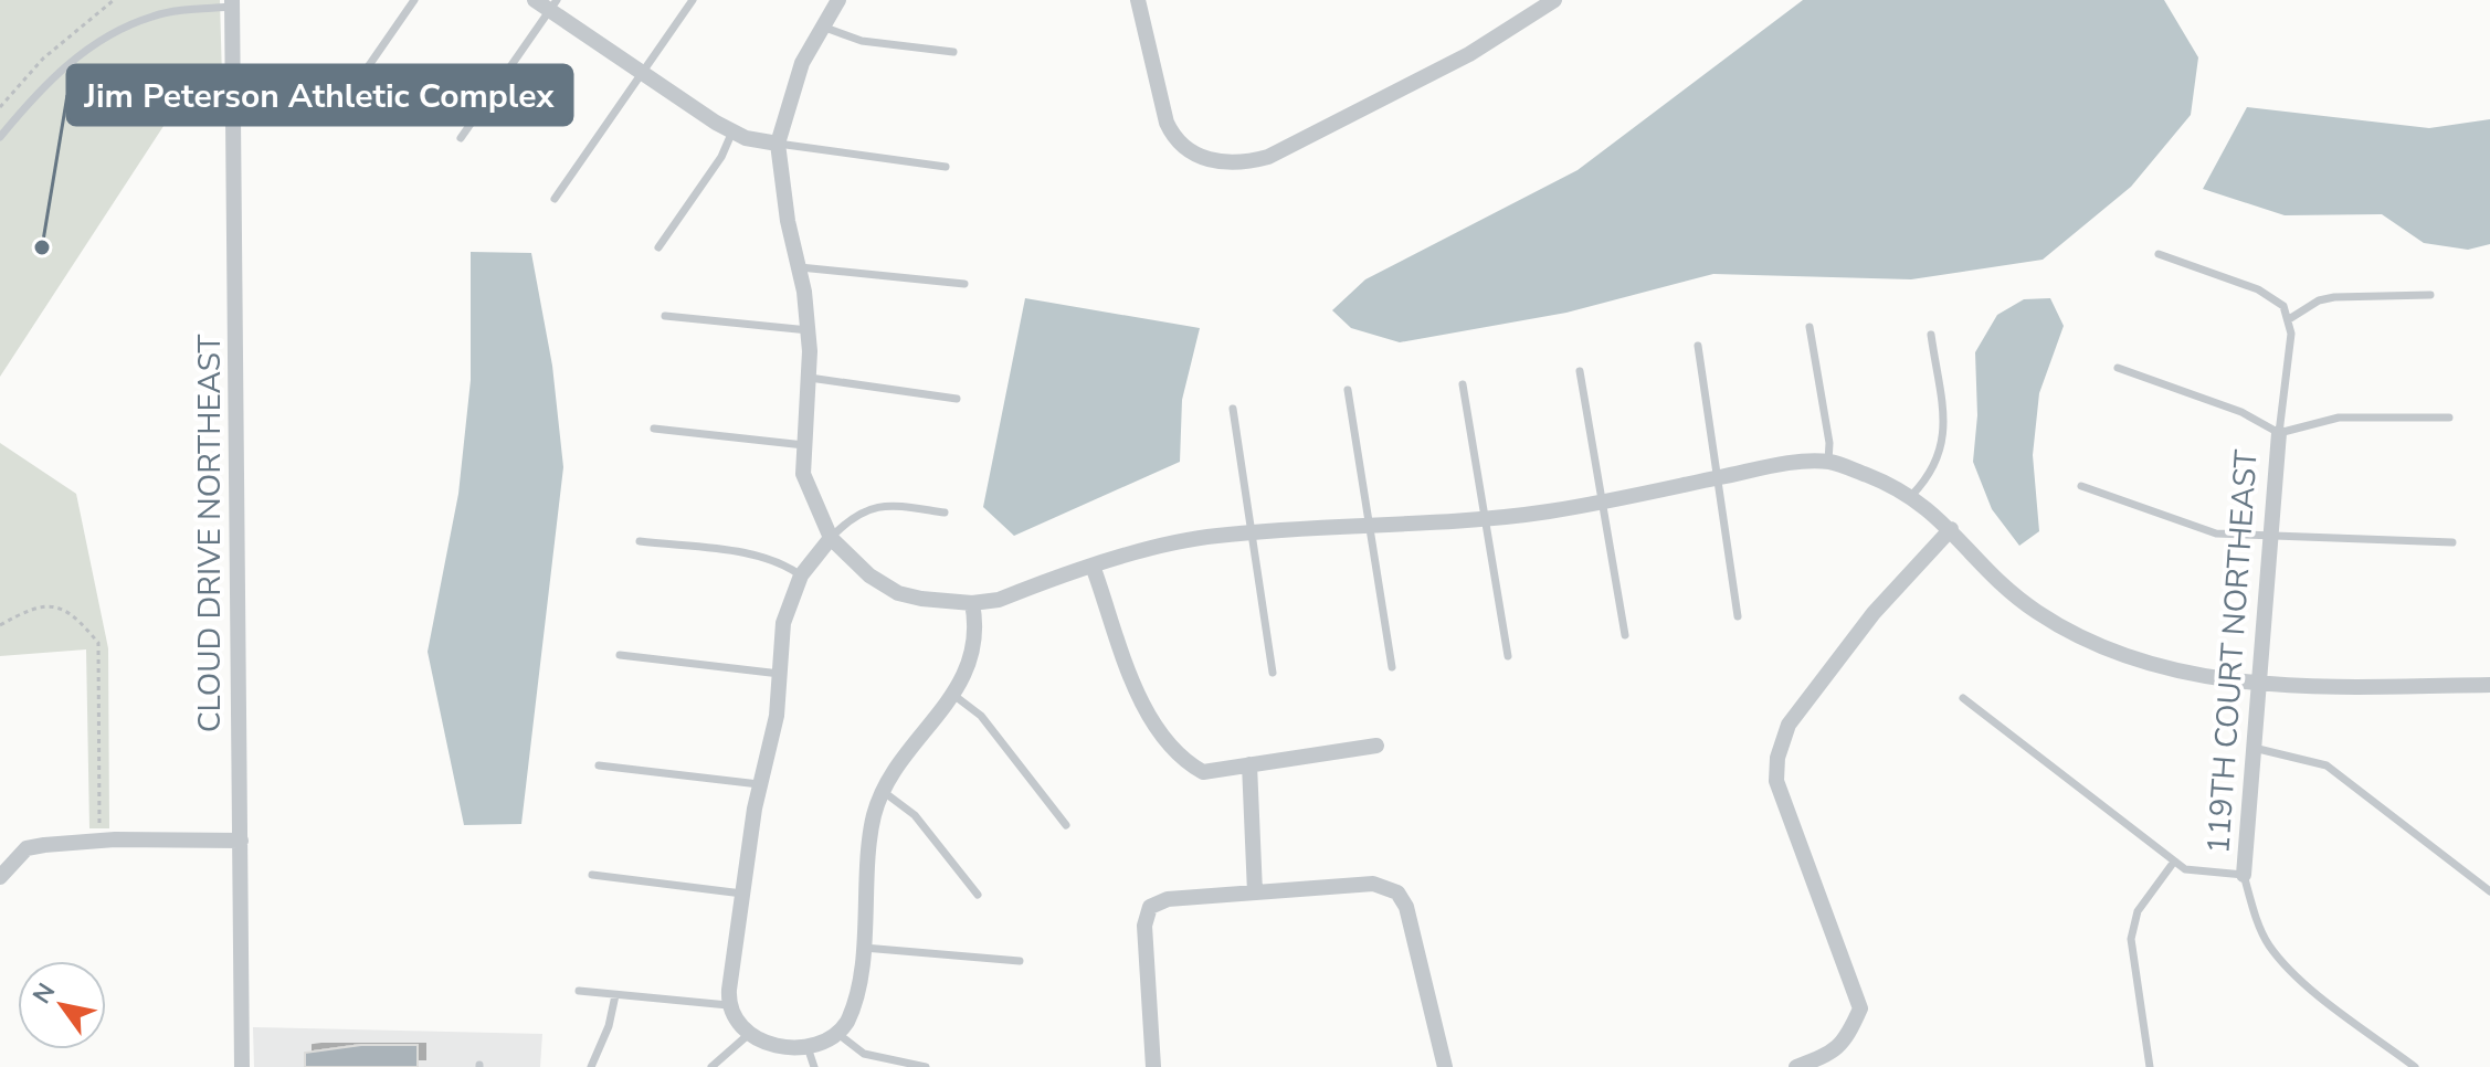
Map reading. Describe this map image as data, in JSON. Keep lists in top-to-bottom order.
{
  "streets": {
    "street": ["CLOUD DRIVE NORTHEAST", "119TH COURT NORTHEAST"]
  },
  "places": ["Jim Peterson Athletic Complex"],
  "north": "top left"
}
